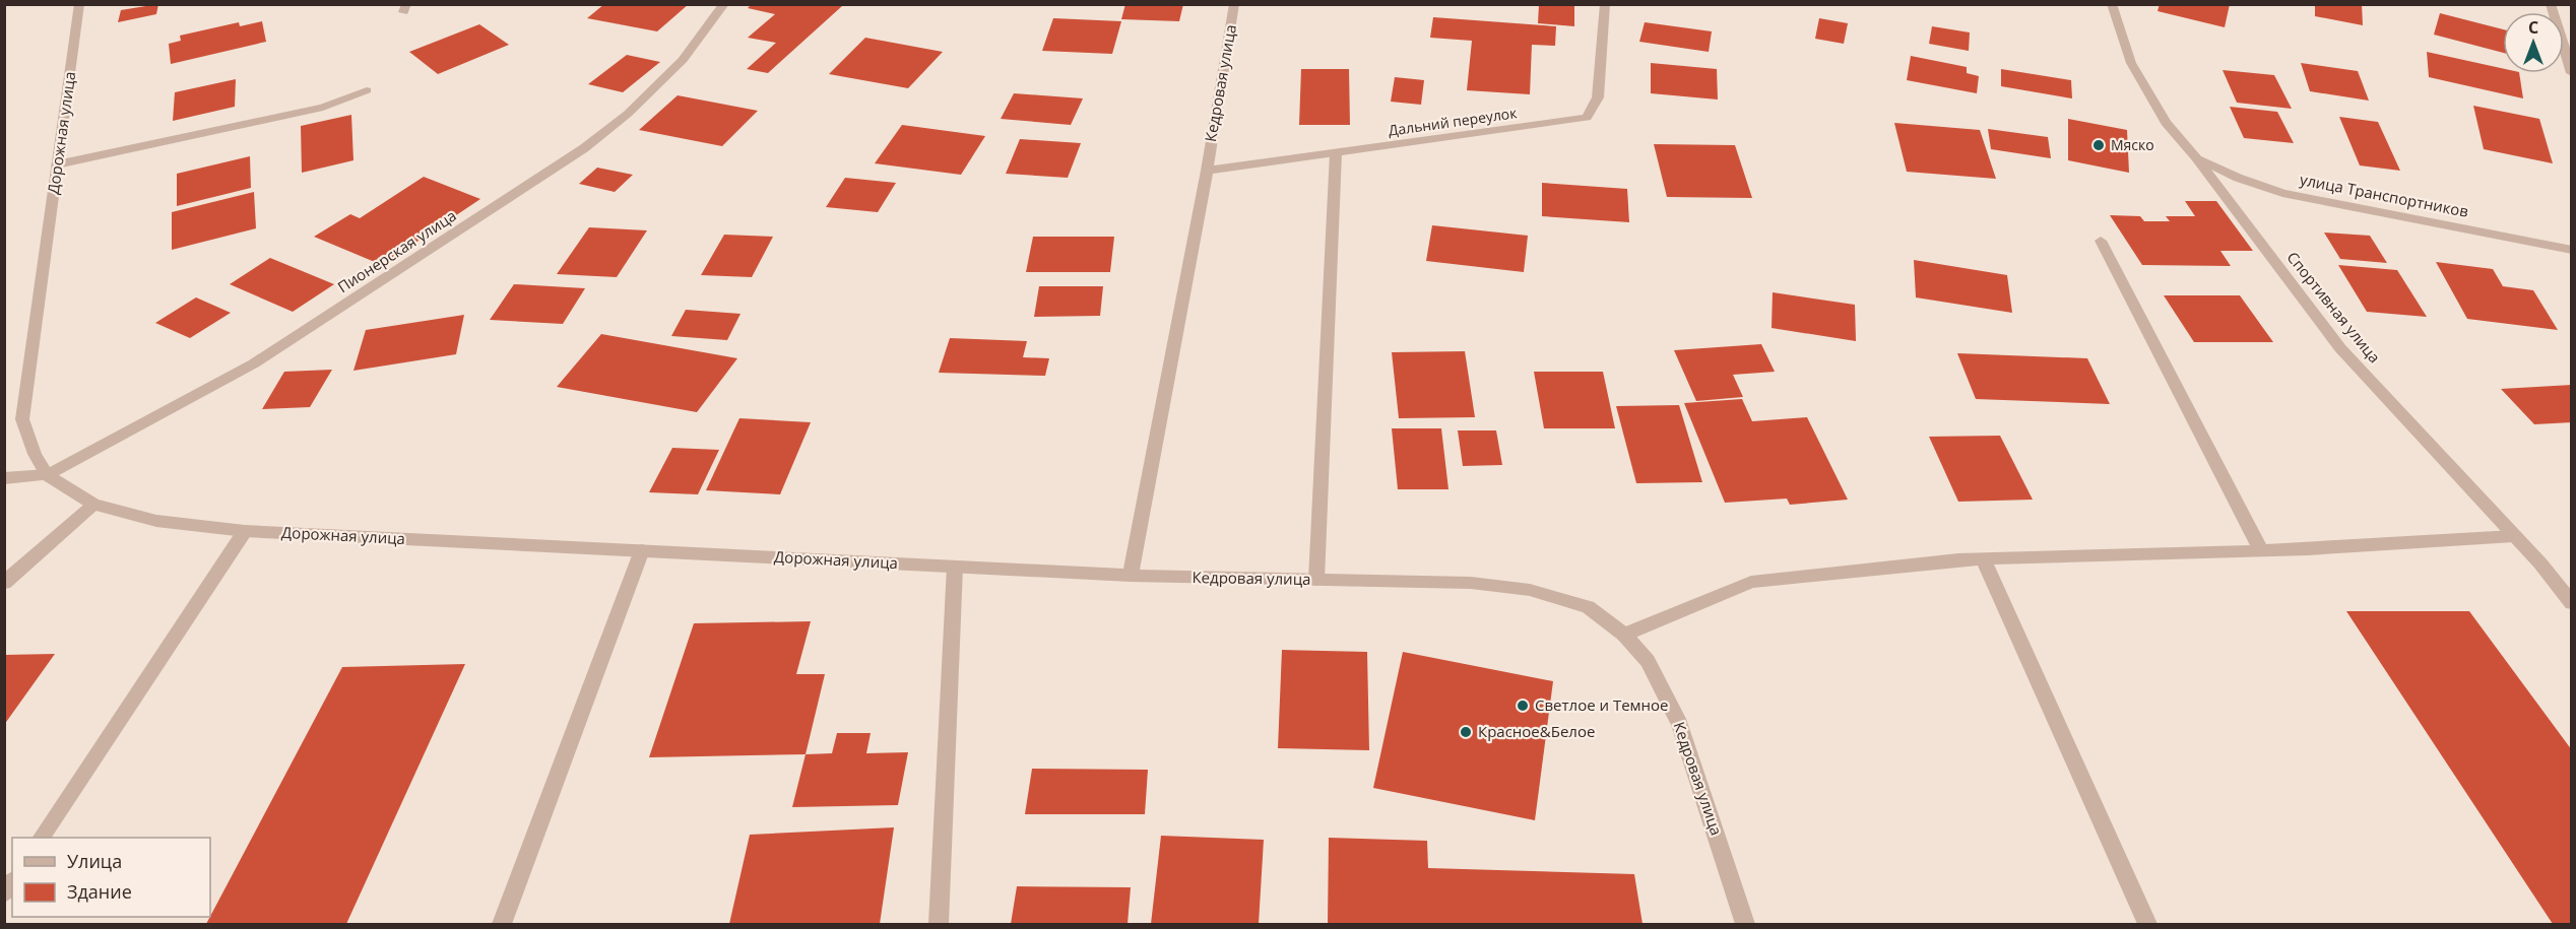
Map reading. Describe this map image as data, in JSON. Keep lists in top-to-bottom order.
{
  "streets": {
    "street": [
      "Кедровая улица",
      "Дальний переулок",
      "Дорожная улица",
      "улица Транспортников",
      "Пионерская улица",
      "Спортивная улица"
    ]
  },
  "crossings": [
    ["Кедровая улица", "Дальний переулок"],
    ["Кедровая улица", "Дорожная улица"],
    ["Дорожная улица", "Пионерская улица"],
    ["улица Транспортников", "Спортивная улица"]
  ],
  "places": ["Мяско", "Светлое и Темное", "Красное&Белое"],
  "legend": ["Улица", "Здание"],
  "north": "top"
}
